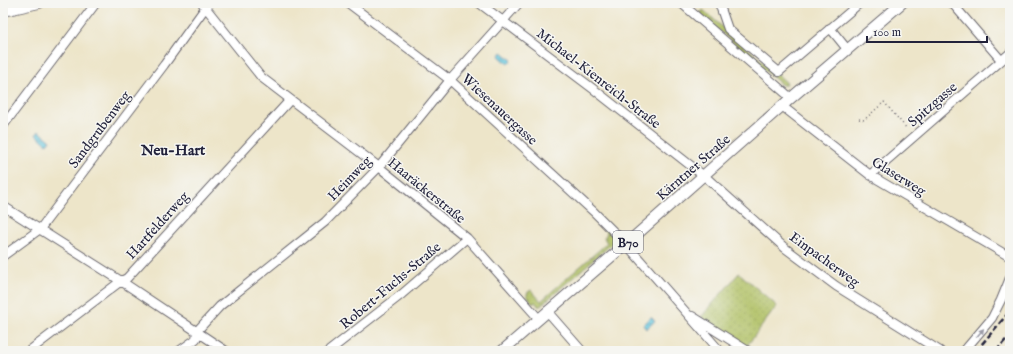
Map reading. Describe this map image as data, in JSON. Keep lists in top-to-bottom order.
{
  "streets": {
    "main road": ["Kärntner Straße", "B70"],
    "street": [
      "Michael-Kienreich-Straße",
      "Spitzgasse",
      "Wiesenauergasse",
      "Sandgrubenweg",
      "Glaserweg",
      "Heimweg",
      "Haaräckerstraße",
      "Hartfelderweg",
      "Einpacherweg",
      "Robert-Fuchs-Straße"
    ]
  },
  "crossings": [
    ["Michael-Kienreich-Straße", "Kärntner Straße"],
    ["Michael-Kienreich-Straße", "Heimweg"],
    ["Michael-Kienreich-Straße", "Einpacherweg"],
    ["Spitzgasse", "Glaserweg"],
    ["Wiesenauergasse", "Kärntner Straße"],
    ["Wiesenauergasse", "Heimweg"],
    ["Sandgrubenweg", "Haaräckerstraße"],
    ["Kärntner Straße", "Glaserweg"],
    ["Kärntner Straße", "Haaräckerstraße"],
    ["Kärntner Straße", "Einpacherweg"],
    ["Heimweg", "Haaräckerstraße"],
    ["Haaräckerstraße", "Hartfelderweg"],
    ["Haaräckerstraße", "Robert-Fuchs-Straße"]
  ],
  "districts": ["Neu-Hart"],
  "scale_bar": "100 m"
}
